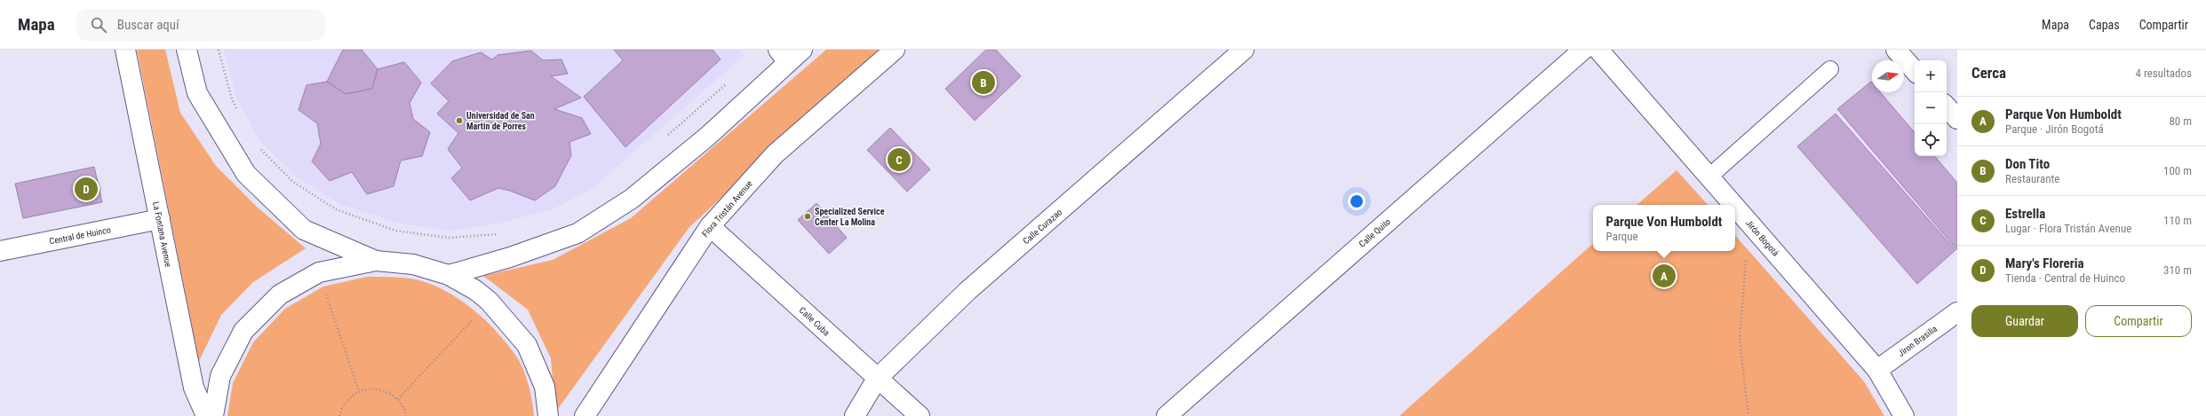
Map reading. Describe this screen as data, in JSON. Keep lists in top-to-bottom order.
{
  "streets": {
    "street": [
      "Flora Tristán Avenue",
      "Calle Curazao",
      "Calle Quito",
      "La Fontana Avenue",
      "Central de Huinco",
      "Jirón Bogotá",
      "Calle Cuba",
      "Jiron Brasilia"
    ]
  },
  "crossings": [
    ["Flora Tristán Avenue", "Calle Cuba"],
    ["Calle Curazao", "Calle Cuba"],
    ["La Fontana Avenue", "Central de Huinco"],
    ["Jirón Bogotá", "Jiron Brasilia"]
  ],
  "places": ["Universidad de San Martin de Porres", "Specialized Service Center La Molina"],
  "north": "right",
  "page": {
    "header": "Mapa",
    "search": "Buscar aquí",
    "nav": ["Mapa", "Capas", "Compartir"],
    "heading": ["Cerca", "4 resultados"],
    "map_buttons": ["+", "−"],
    "pins": [
      "B",
      "C",
      "D",
      "A"
    ],
    "list": [
      {
        "mark": "A",
        "name": "Parque Von Humboldt",
        "note": "Parque · Jirón Bogotá",
        "value": "80 m"
      },
      {
        "mark": "B",
        "name": "Don Tito",
        "note": "Restaurante",
        "value": "100 m"
      },
      {
        "mark": "C",
        "name": "Estrella",
        "note": "Lugar · Flora Tristán Avenue",
        "value": "110 m"
      },
      {
        "mark": "D",
        "name": "Mary's Floreria",
        "note": "Tienda · Central de Huinco",
        "value": "310 m"
      }
    ],
    "popup": ["Parque Von Humboldt", "Parque"],
    "buttons": ["Guardar", "Compartir"]
  }
}
